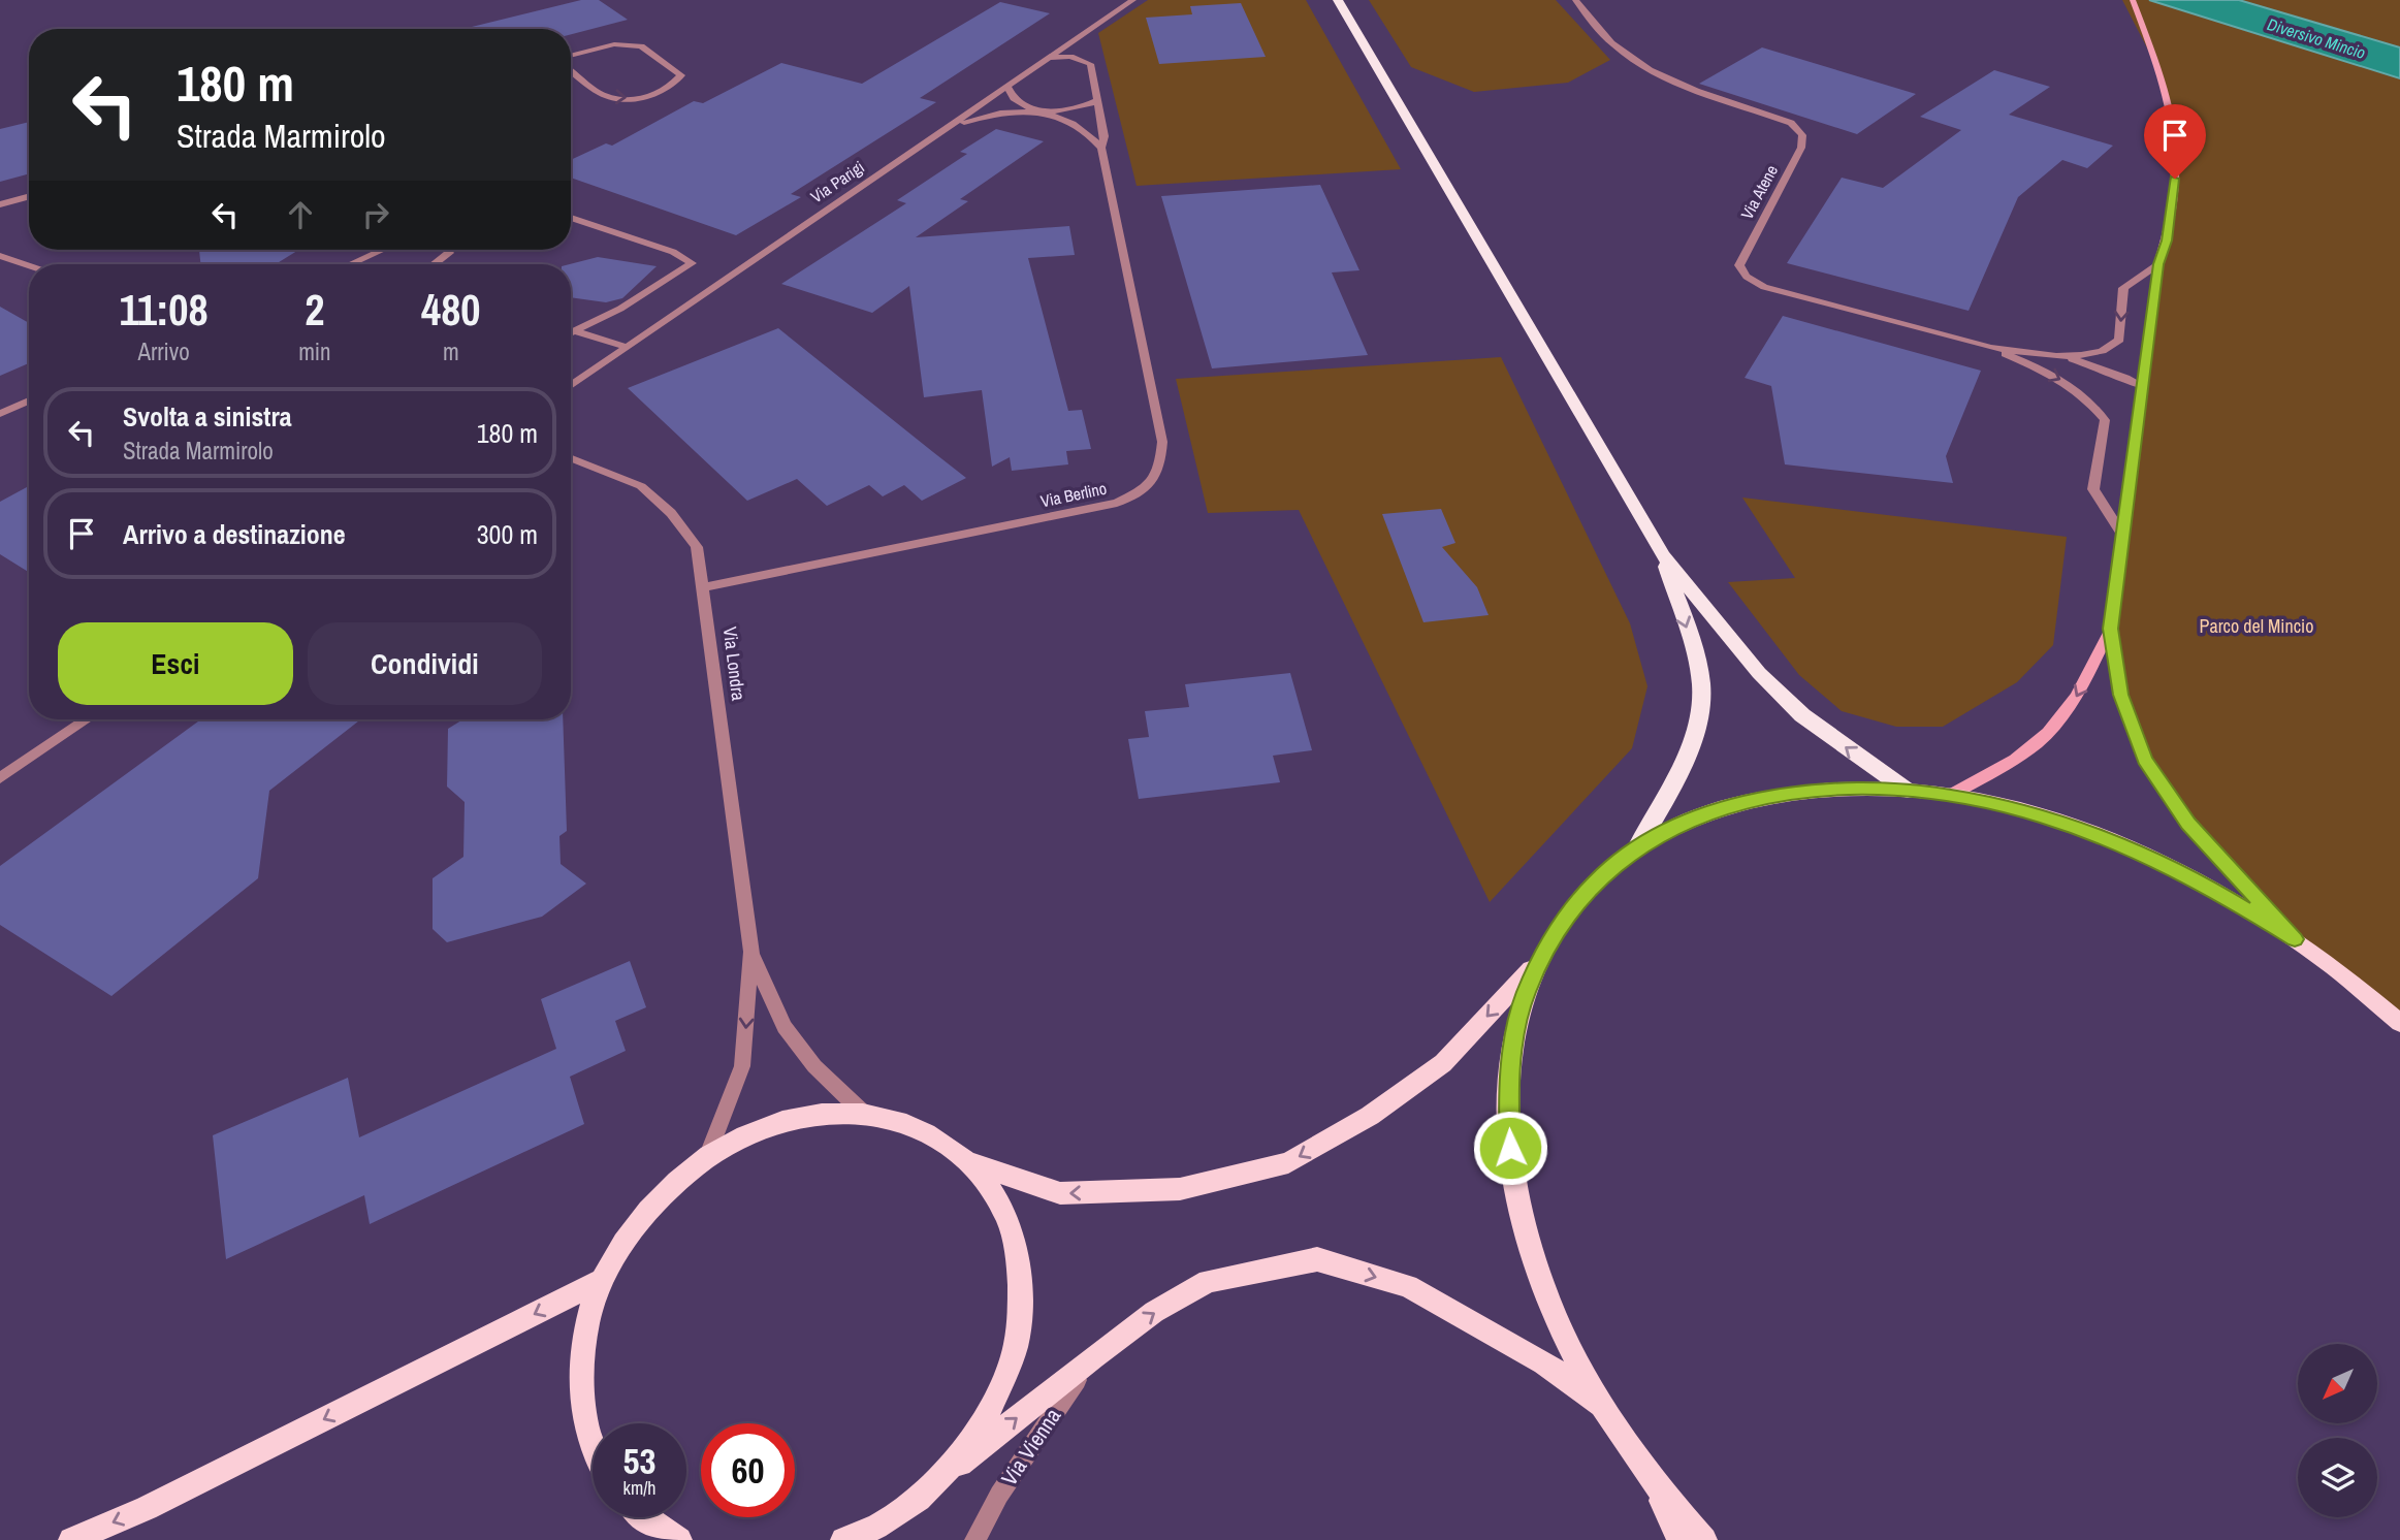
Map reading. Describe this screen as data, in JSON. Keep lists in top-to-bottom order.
{
  "streets": {
    "street": [
      "Via Parigi",
      "Via Atene",
      "Via Berlino",
      "Via Londra",
      "Via Vienna"
    ]
  },
  "crossings": [
    ["Via Parigi", "Via Berlino"],
    ["Via Berlino", "Via Londra"]
  ],
  "water": ["Diversivo Mincio"],
  "parks": ["Parco del Mincio"],
  "north": "bottom left",
  "page": {
    "turn": ["180 m", "Strada Marmirolo"],
    "eta": [
      "11:08",
      "Arrivo",
      "2",
      "min",
      "480",
      "m"
    ],
    "list": [
      {
        "name": "Svolta a sinistra",
        "note": "Strada Marmirolo",
        "value": "180 m"
      },
      {
        "name": "Arrivo a destinazione",
        "value": "300 m"
      }
    ],
    "buttons": ["Esci", "Condividi"],
    "speed": "53 km/h",
    "limit": "60"
  }
}
